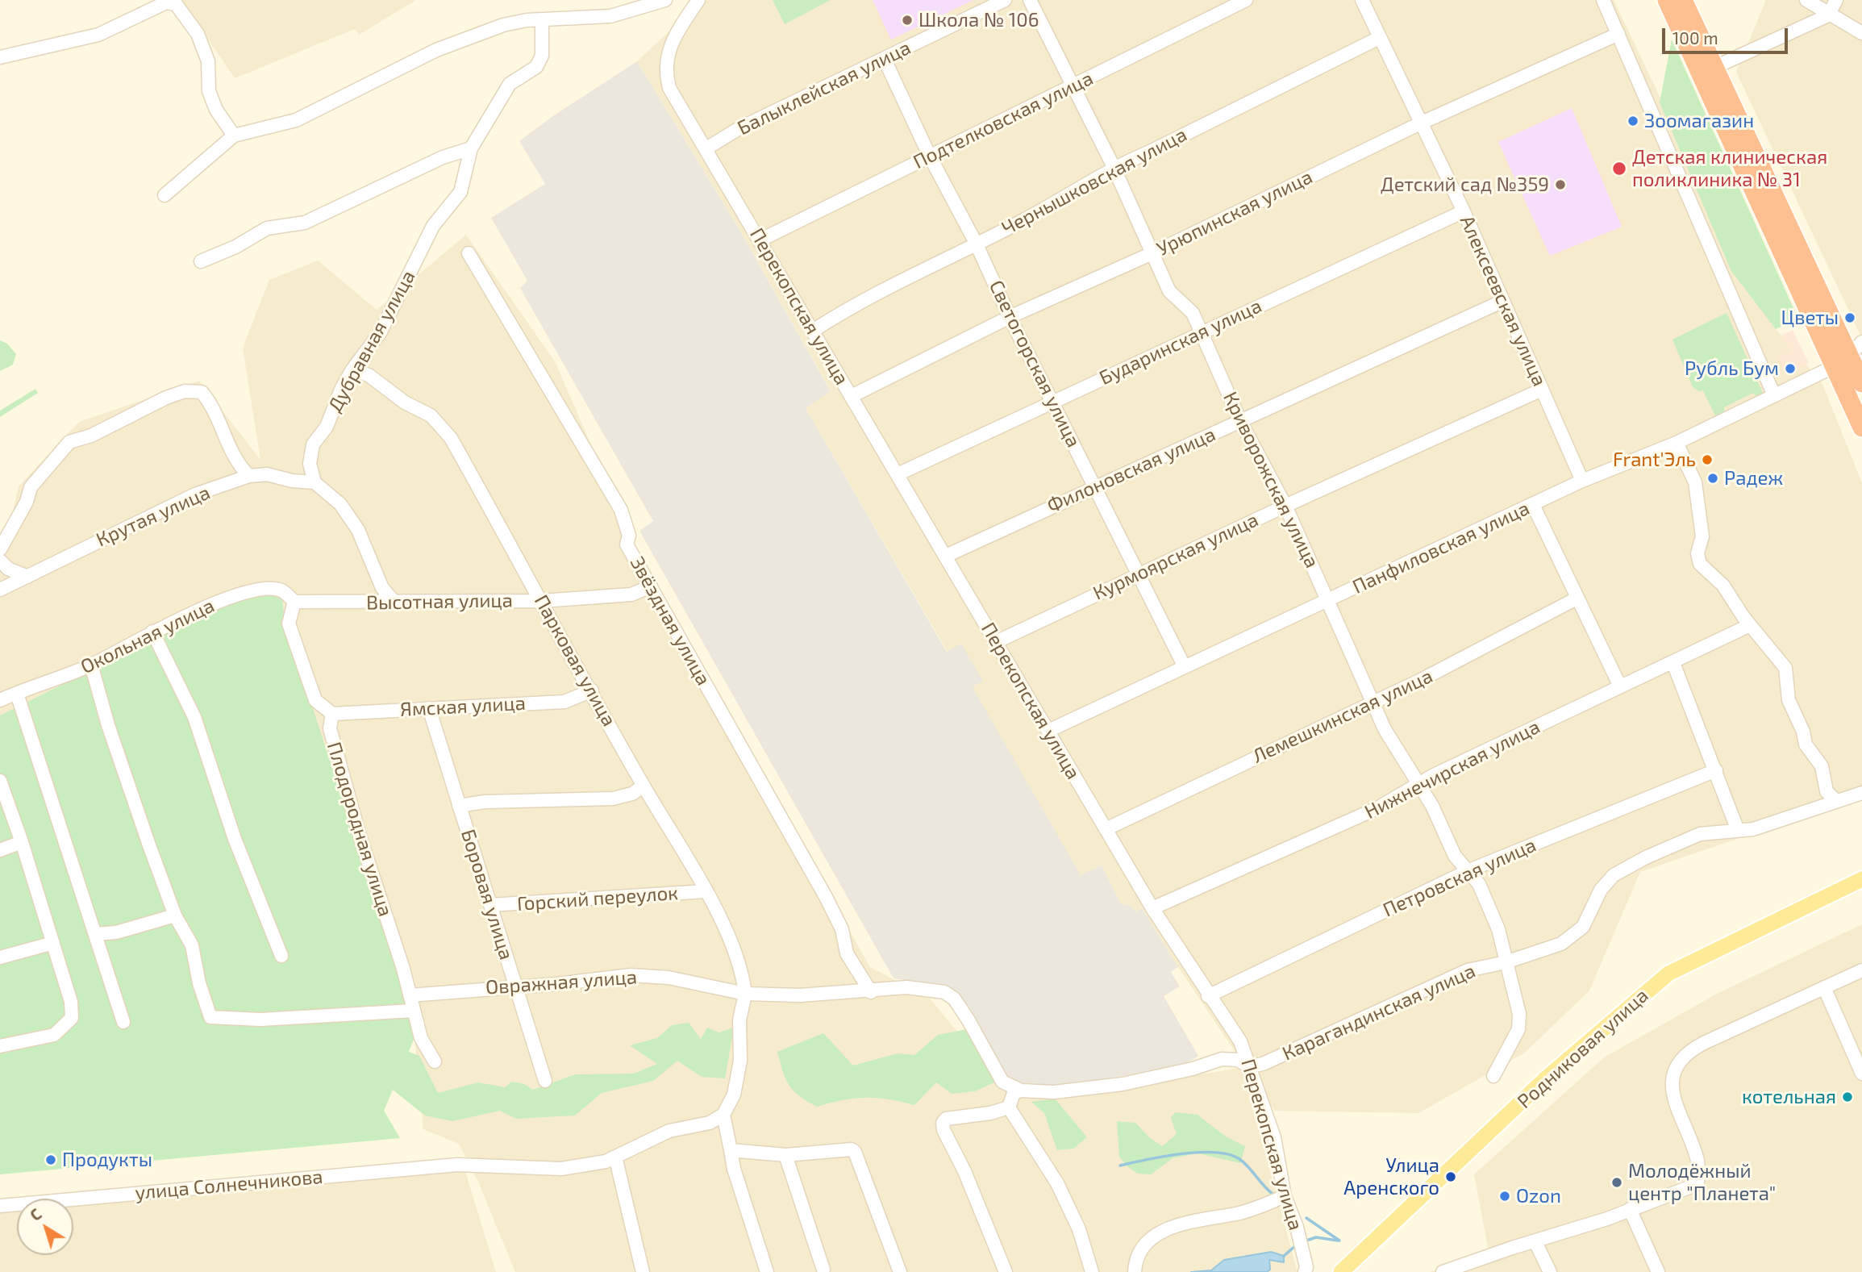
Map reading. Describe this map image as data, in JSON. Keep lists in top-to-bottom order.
{
  "streets": {
    "main road": ["Родниковая улица"],
    "street": [
      "Балыклейская улица",
      "Подтелковская улица",
      "Чернышковская улица",
      "Урюпинская улица",
      "Алексеевская улица",
      "Перекопская улица",
      "Дубравная улица",
      "Бударинская улица",
      "Светогорская улица",
      "Филоновская улица",
      "Криворожская улица",
      "Крутая улица",
      "Панфиловская улица",
      "Курмоярская улица",
      "Высотная улица",
      "Звёздная улица",
      "Окольная улица",
      "Парковая улица",
      "Ямская улица",
      "Лемешкинская улица",
      "Нижнечирская улица",
      "Плодородная улица",
      "Петровская улица",
      "Боровая улица",
      "Горский переулок",
      "Овражная улица",
      "Карагандинская улица",
      "улица Солнечникова"
    ]
  },
  "crossings": [
    ["Балыклейская улица", "Перекопская улица"],
    ["Балыклейская улица", "Светогорская улица"],
    ["Подтелковская улица", "Перекопская улица"],
    ["Подтелковская улица", "Светогорская улица"],
    ["Подтелковская улица", "Криворожская улица"],
    ["Чернышковская улица", "Алексеевская улица"],
    ["Чернышковская улица", "Перекопская улица"],
    ["Чернышковская улица", "Светогорская улица"],
    ["Чернышковская улица", "Криворожская улица"],
    ["Урюпинская улица", "Алексеевская улица"],
    ["Урюпинская улица", "Перекопская улица"],
    ["Урюпинская улица", "Светогорская улица"],
    ["Урюпинская улица", "Криворожская улица"],
    ["Алексеевская улица", "Бударинская улица"],
    ["Алексеевская улица", "Филоновская улица"],
    ["Алексеевская улица", "Панфиловская улица"],
    ["Алексеевская улица", "Курмоярская улица"],
    ["Перекопская улица", "Бударинская улица"],
    ["Перекопская улица", "Филоновская улица"],
    ["Перекопская улица", "Панфиловская улица"],
    ["Перекопская улица", "Курмоярская улица"],
    ["Перекопская улица", "Лемешкинская улица"],
    ["Перекопская улица", "Нижнечирская улица"],
    ["Перекопская улица", "Петровская улица"],
    ["Перекопская улица", "Карагандинская улица"],
    ["Дубравная улица", "Крутая улица"],
    ["Дубравная улица", "Парковая улица"],
    ["Бударинская улица", "Светогорская улица"],
    ["Бударинская улица", "Криворожская улица"],
    ["Светогорская улица", "Филоновская улица"],
    ["Светогорская улица", "Панфиловская улица"],
    ["Светогорская улица", "Курмоярская улица"],
    ["Филоновская улица", "Криворожская улица"],
    ["Криворожская улица", "Панфиловская улица"],
    ["Криворожская улица", "Курмоярская улица"],
    ["Криворожская улица", "Лемешкинская улица"],
    ["Криворожская улица", "Нижнечирская улица"],
    ["Криворожская улица", "Петровская улица"],
    ["Криворожская улица", "Карагандинская улица"],
    ["Высотная улица", "Звёздная улица"],
    ["Высотная улица", "Окольная улица"],
    ["Высотная улица", "Парковая улица"],
    ["Высотная улица", "Плодородная улица"],
    ["Звёздная улица", "Овражная улица"],
    ["Окольная улица", "Плодородная улица"],
    ["Парковая улица", "Ямская улица"],
    ["Парковая улица", "Горский переулок"],
    ["Парковая улица", "Овражная улица"],
    ["Ямская улица", "Плодородная улица"],
    ["Ямская улица", "Боровая улица"],
    ["Плодородная улица", "Овражная улица"],
    ["Боровая улица", "Горский переулок"],
    ["Боровая улица", "Овражная улица"]
  ],
  "places": [
    "Школа № 106",
    "Зоомагазин",
    "Детская клиническая поликлиника № 31",
    "Детский сад №359",
    "Цветы",
    "Рубль Бум",
    "Frant'Эль",
    "Радеж",
    "котельная",
    "Продукты",
    "Улица Аренского",
    "Молодёжный центр \"Планета\"",
    "Ozon"
  ],
  "scale_bar": "100 m",
  "north": "top left"
}
